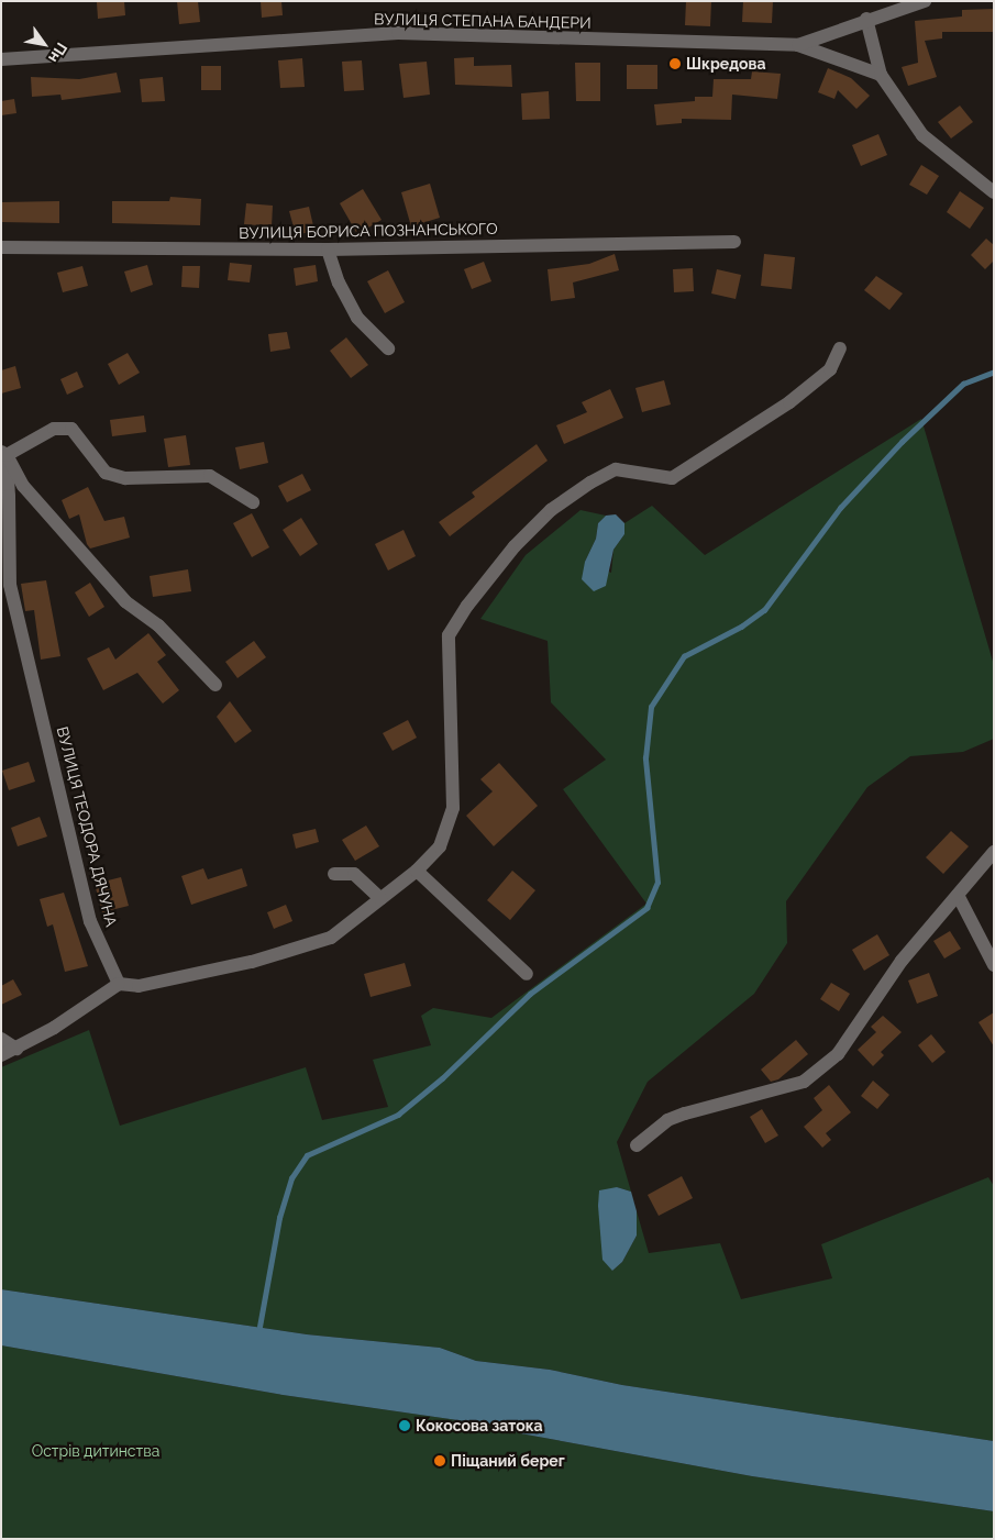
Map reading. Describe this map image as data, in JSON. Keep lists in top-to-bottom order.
{
  "streets": {
    "street": ["ВУЛИЦЯ СТЕПАНА БАНДЕРИ", "ВУЛИЦЯ БОРИСА ПОЗНАНСЬКОГО", "ВУЛИЦЯ ТЕОДОРА ДЯЧУНА"]
  },
  "parks": ["Острів дитинства"],
  "places": ["Шкредова", "Кокосова затока", "Піщаний берег"],
  "north": "bottom right"
}
